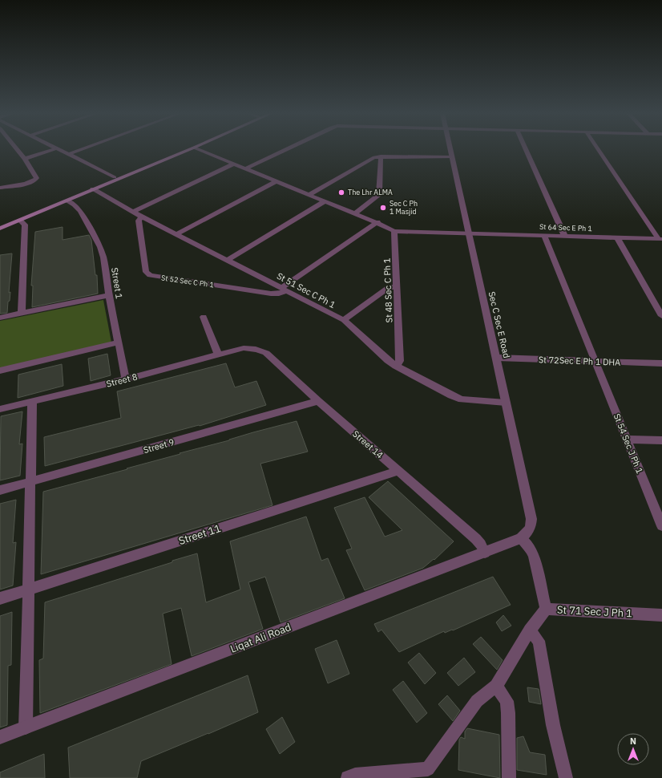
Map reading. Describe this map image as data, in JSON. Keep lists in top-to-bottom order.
{
  "streets": {
    "street": [
      "St 64 Sec E Ph 1",
      "St 52 Sec C Ph 1",
      "Street 1",
      "St 51 Sec C Ph 1",
      "St 48 Sec C Ph 1",
      "Sec C Sec E Road",
      "St 72Sec E Ph 1 DHA",
      "Street 8",
      "St 54 Sec J Ph 1",
      "Street 14",
      "Street 9",
      "Street 11",
      "St 71 Sec J Ph 1",
      "Liqat Ali Road"
    ]
  },
  "crossings": [
    ["St 64 Sec E Ph 1", "St 48 Sec C Ph 1"],
    ["St 64 Sec E Ph 1", "Sec C Sec E Road"],
    ["St 64 Sec E Ph 1", "St 54 Sec J Ph 1"],
    ["St 52 Sec C Ph 1", "St 51 Sec C Ph 1"],
    ["Street 1", "Street 8"],
    ["St 51 Sec C Ph 1", "St 48 Sec C Ph 1"],
    ["St 51 Sec C Ph 1", "Sec C Sec E Road"],
    ["Sec C Sec E Road", "St 72Sec E Ph 1 DHA"],
    ["Sec C Sec E Road", "St 71 Sec J Ph 1"],
    ["Sec C Sec E Road", "Liqat Ali Road"],
    ["St 72Sec E Ph 1 DHA", "St 54 Sec J Ph 1"],
    ["Street 8", "Street 14"],
    ["Street 14", "Street 9"],
    ["Street 14", "Street 11"],
    ["Street 14", "Liqat Ali Road"],
    ["St 71 Sec J Ph 1", "Liqat Ali Road"]
  ],
  "places": ["The Lhr ALMA", "Sec C Ph 1 Masjid"],
  "north": "top"
}
